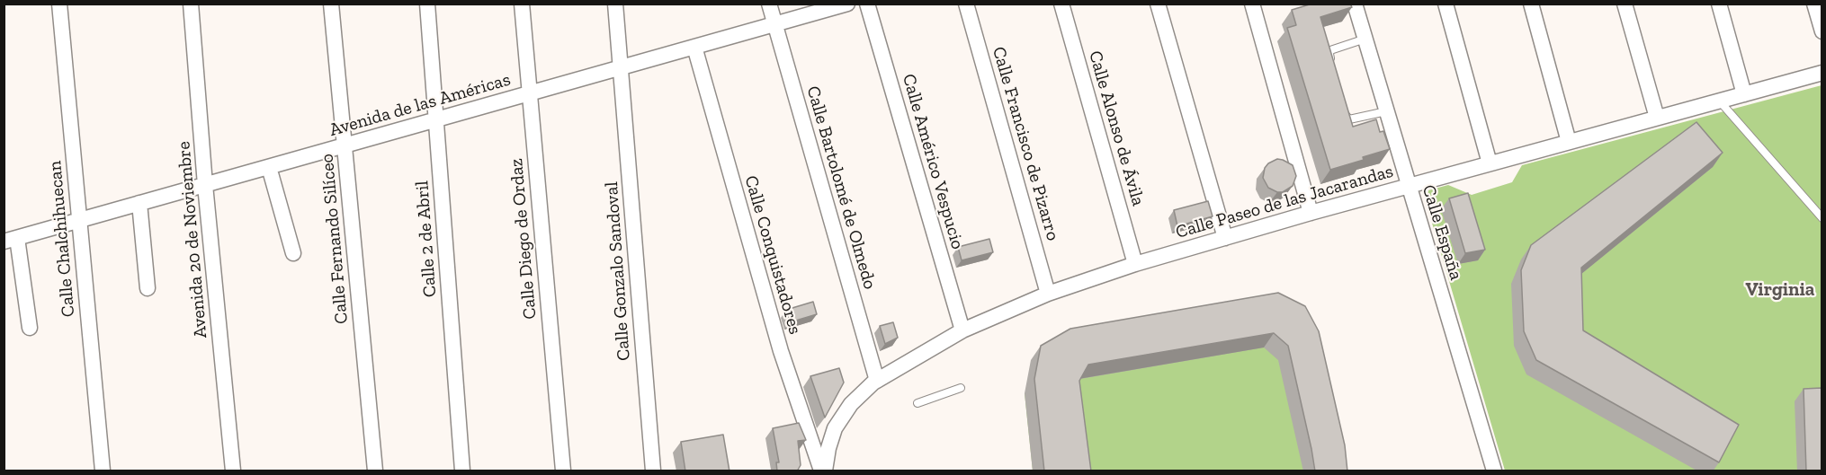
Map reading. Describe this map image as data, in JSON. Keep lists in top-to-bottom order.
{
  "streets": {
    "street": [
      "Avenida de las Américas",
      "Calle Alonso de Ávila",
      "Calle Francisco de Pizarro",
      "Calle Américo Vespucio",
      "Calle Bartolomé de Olmedo",
      "Calle Paseo de las Jacarandas",
      "Calle España",
      "Calle Chalchihuecan",
      "Calle Fernando Silíceo",
      "Calle 2 de Abril",
      "Calle Diego de Ordaz",
      "Avenida 20 de Noviembre",
      "Calle Conquistadores",
      "Calle Gonzalo Sandoval"
    ]
  },
  "crossings": [
    ["Avenida de las Américas", "Calle Bartolomé de Olmedo"],
    ["Avenida de las Américas", "Calle Chalchihuecan"],
    ["Avenida de las Américas", "Calle Fernando Silíceo"],
    ["Avenida de las Américas", "Calle 2 de Abril"],
    ["Avenida de las Américas", "Calle Diego de Ordaz"],
    ["Avenida de las Américas", "Avenida 20 de Noviembre"],
    ["Avenida de las Américas", "Calle Conquistadores"],
    ["Avenida de las Américas", "Calle Gonzalo Sandoval"],
    ["Calle Alonso de Ávila", "Calle Paseo de las Jacarandas"],
    ["Calle Francisco de Pizarro", "Calle Paseo de las Jacarandas"],
    ["Calle Américo Vespucio", "Calle Paseo de las Jacarandas"],
    ["Calle Bartolomé de Olmedo", "Calle Paseo de las Jacarandas"],
    ["Calle Paseo de las Jacarandas", "Calle España"],
    ["Calle Paseo de las Jacarandas", "Calle Conquistadores"]
  ],
  "districts": ["Virginia"]
}
